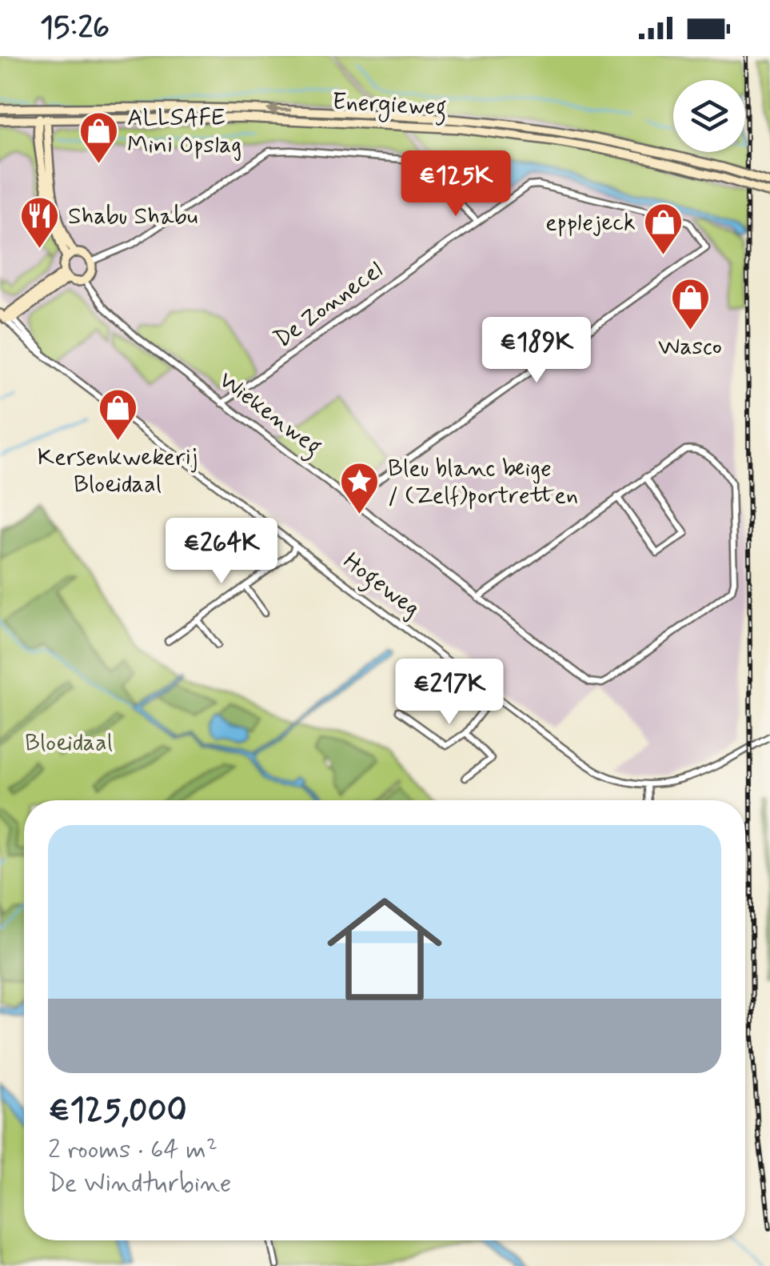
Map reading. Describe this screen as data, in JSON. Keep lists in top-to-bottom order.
{
  "streets": {
    "main road": ["Energieweg", "Hogeweg"],
    "street": ["De Zonnecel", "Wiekenweg"]
  },
  "crossings": [
    ["De Zonnecel", "Wiekenweg"]
  ],
  "parks": ["Bloeidaal"],
  "places": {
    "shop": [
      "ALLSAFE Mini Opslag",
      "epplejeck",
      "Wasco",
      "Kersenkwekerij Bloeidaal"
    ],
    "restaurant": ["Shabu Shabu"],
    "place": ["Bleu blanc beige / (Zelf)portretten"]
  },
  "page": {
    "status": "15:26",
    "price": [
      "€125K",
      "€189K",
      "€264K",
      "€217K"
    ],
    "list": [
      {
        "name": "€125,000",
        "note": "2 rooms · 64 m² · De Windturbine"
      }
    ]
  }
}
